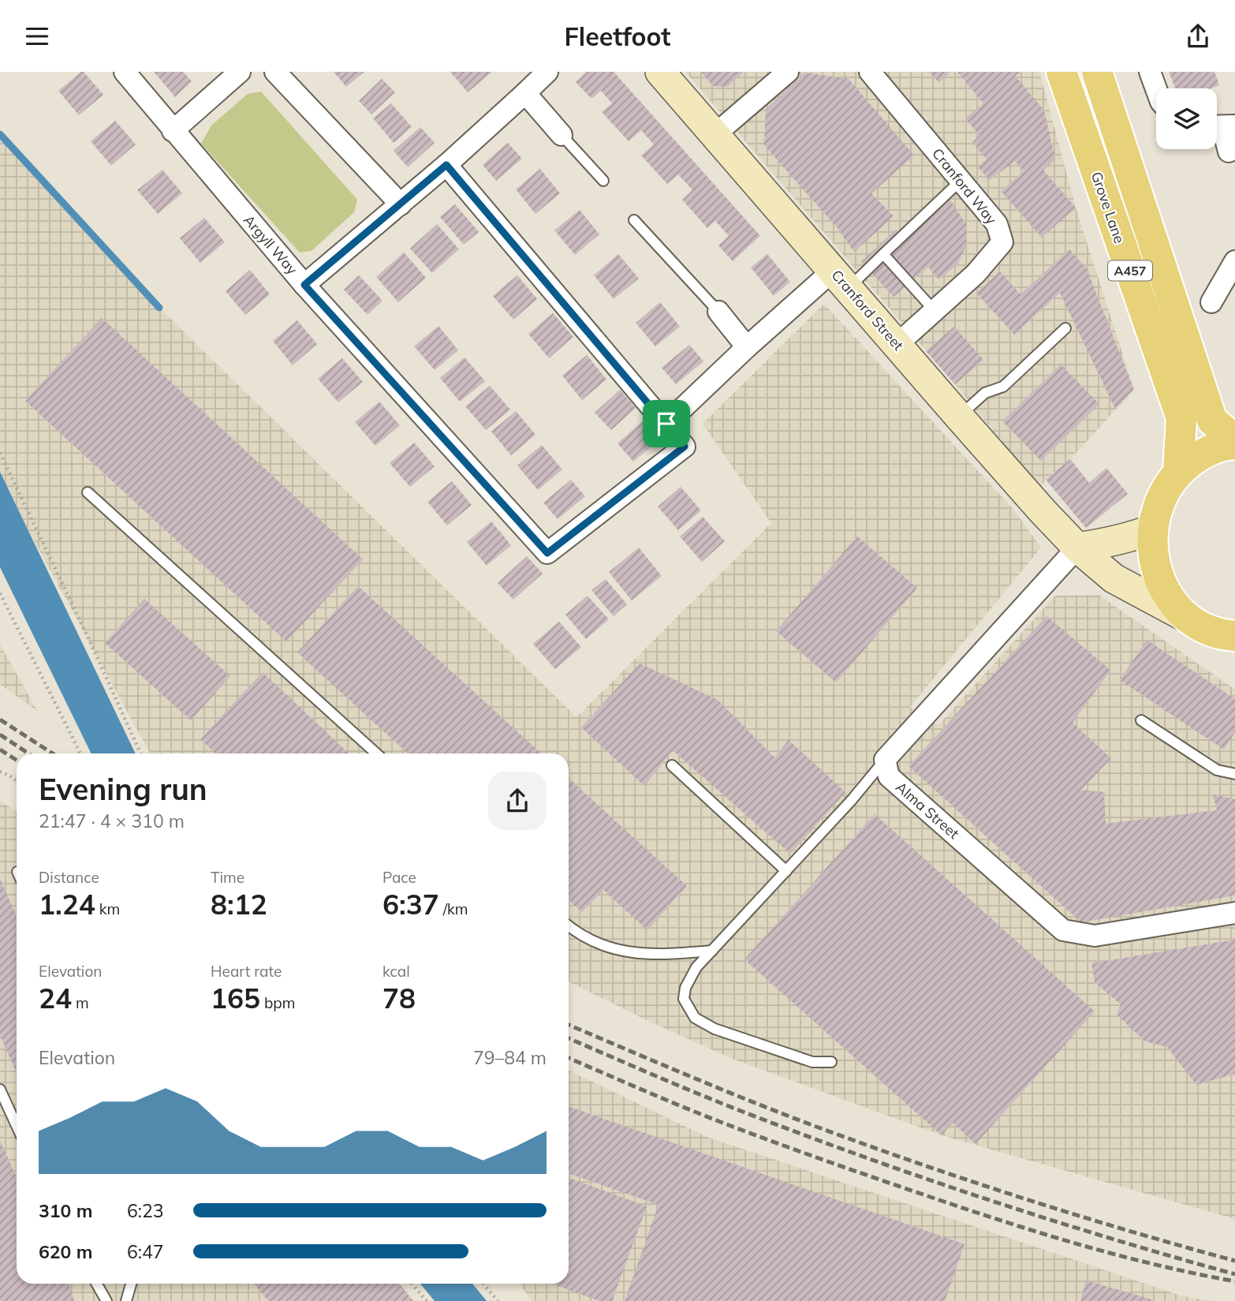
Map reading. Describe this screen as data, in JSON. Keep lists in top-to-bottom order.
{
  "streets": {
    "main road": ["Grove Lane", "A457", "Cranford Street"],
    "street": ["Cranford Way", "Argyll Way", "Alma Street"]
  },
  "crossings": [
    ["Cranford Way", "Cranford Street"]
  ],
  "page": {
    "header": "Fleetfoot",
    "heading": ["Evening run", "21:47 · 4 × 310 m"],
    "stats": [
      ["Distance", "1.24 km"],
      ["Time", "8:12"],
      ["Pace", "6:37 /km"],
      ["Elevation", "24 m"],
      ["Heart rate", "165 bpm"],
      ["kcal", "78"]
    ],
    "chart": ["Elevation", "79–84 m"],
    "list": [
      {
        "name": "310 m",
        "note": "6:23"
      },
      {
        "name": "620 m",
        "note": "6:47"
      }
    ]
  }
}
